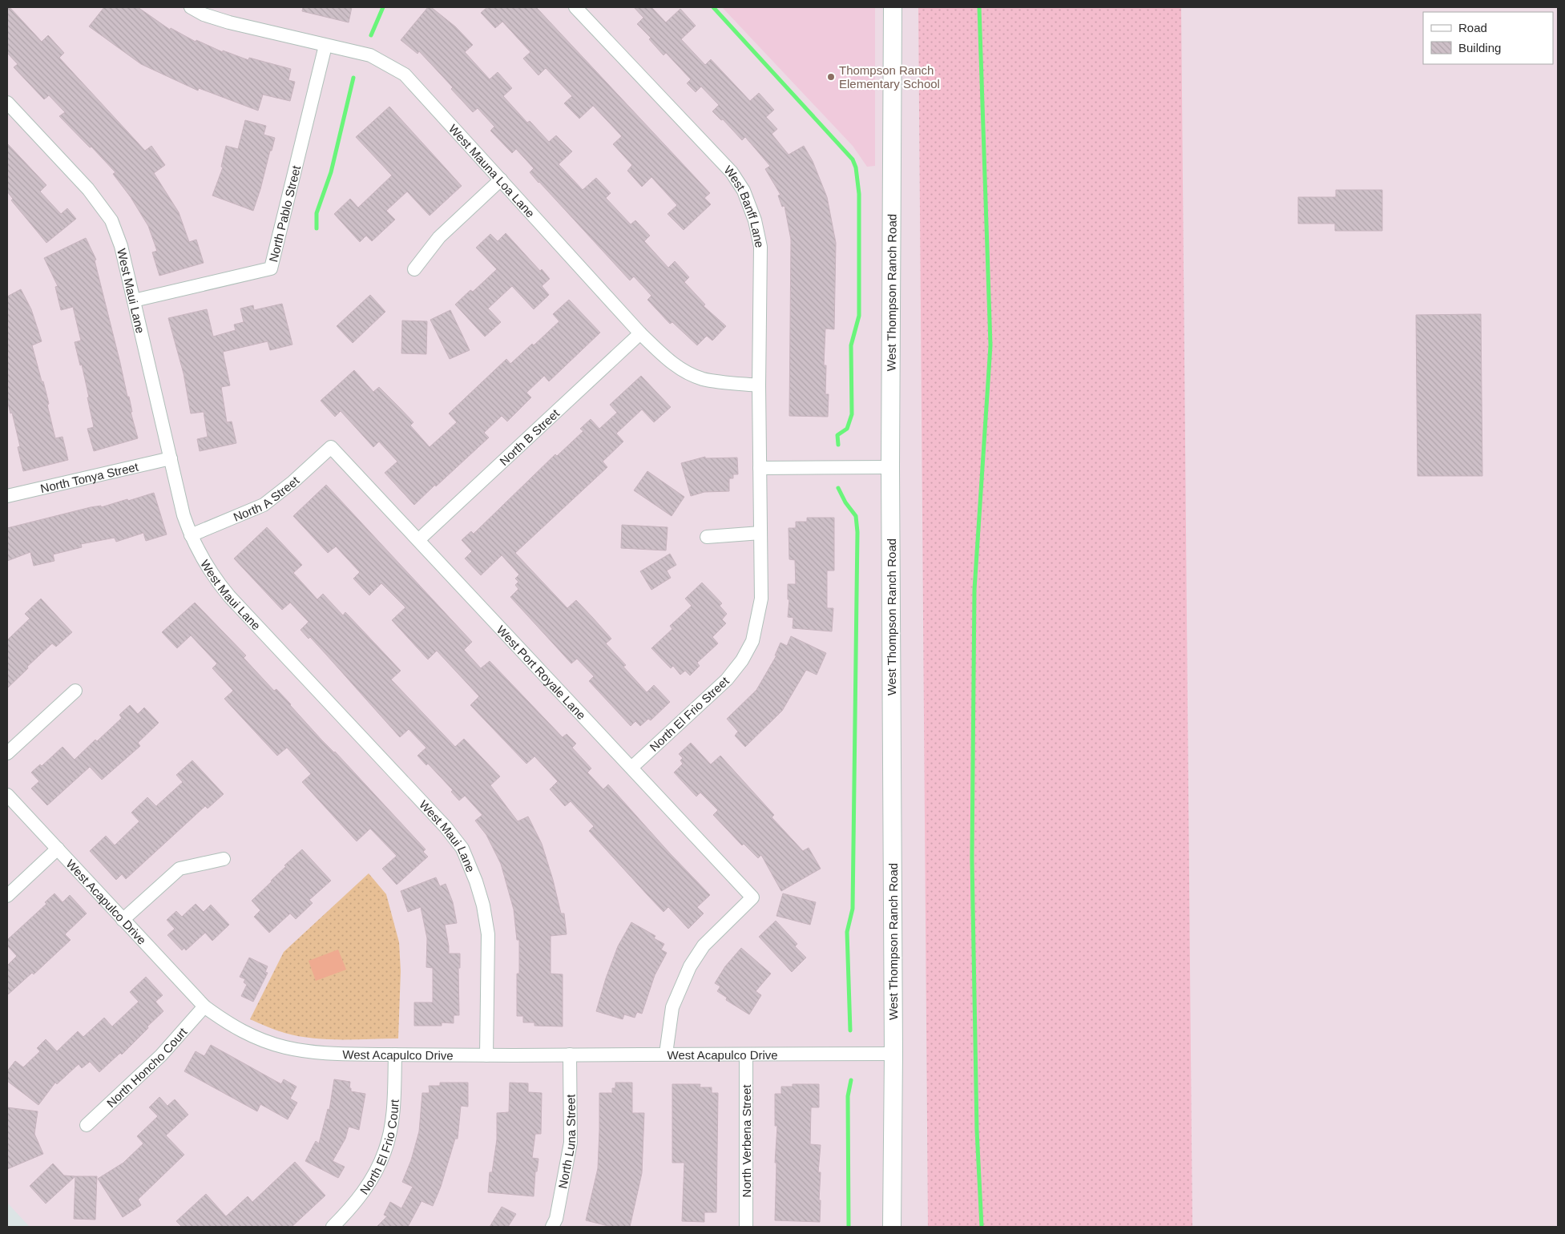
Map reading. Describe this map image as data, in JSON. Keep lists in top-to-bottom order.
{
  "streets": {
    "main road": ["West Thompson Ranch Road"],
    "street": [
      "West Mauna Loa Lane",
      "West Banff Lane",
      "North Pablo Street",
      "West Maui Lane",
      "North B Street",
      "North Tonya Street",
      "North A Street",
      "West Port Royale Lane",
      "North El Frio Street",
      "West Acapulco Drive",
      "North Honcho Court",
      "North Luna Street",
      "North Verbena Street",
      "North El Frio Court"
    ]
  },
  "crossings": [
    ["West Mauna Loa Lane", "West Banff Lane"],
    ["West Mauna Loa Lane", "North Pablo Street"],
    ["West Mauna Loa Lane", "North B Street"],
    ["West Banff Lane", "North El Frio Street"],
    ["North Pablo Street", "West Maui Lane"],
    ["West Maui Lane", "North Tonya Street"],
    ["West Maui Lane", "North A Street"],
    ["West Maui Lane", "West Acapulco Drive"],
    ["West Thompson Ranch Road", "West Acapulco Drive"],
    ["North B Street", "West Port Royale Lane"],
    ["North A Street", "West Port Royale Lane"],
    ["West Port Royale Lane", "North El Frio Street"],
    ["West Port Royale Lane", "West Acapulco Drive"],
    ["West Acapulco Drive", "North Honcho Court"],
    ["West Acapulco Drive", "North Luna Street"],
    ["West Acapulco Drive", "North Verbena Street"],
    ["West Acapulco Drive", "North El Frio Court"]
  ],
  "places": ["Thompson Ranch Elementary School"],
  "legend": ["Road", "Building"]
}
